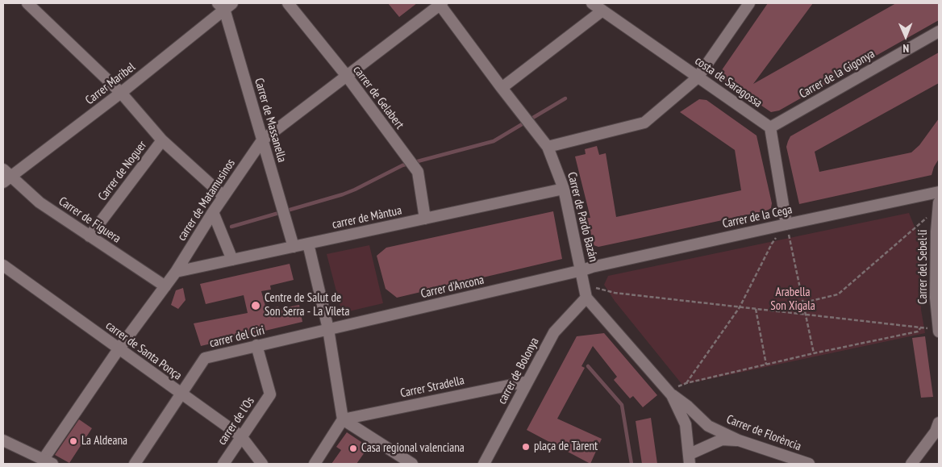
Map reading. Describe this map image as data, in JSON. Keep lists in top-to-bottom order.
{
  "streets": {
    "street": [
      "Carrer de la Gigonya",
      "costa de Saragossa",
      "Carrer Maribel",
      "carrer de Gelabert",
      "Carrer de Massanella",
      "Carrer de Noguer",
      "carrer de Matamusinos",
      "Carrer de Pardo Bazán",
      "Carrer de la Cega",
      "carrer de Màntua",
      "Carrer de Figuera",
      "Carrer del Sebel·lí",
      "Carrer d'Ancona",
      "carrer del Ciri",
      "carrer de Santa Ponça",
      "carrer de Bolonya",
      "Carrer Stradella",
      "carrer de l'Os",
      "Carrer de Florència"
    ]
  },
  "crossings": [
    ["Carrer de la Gigonya", "costa de Saragossa"],
    ["Carrer Maribel", "Carrer de Massanella"],
    ["Carrer Maribel", "Carrer de Figuera"],
    ["carrer de Gelabert", "carrer de Matamusinos"],
    ["carrer de Gelabert", "carrer de Màntua"],
    ["Carrer de Massanella", "carrer de Matamusinos"],
    ["Carrer de Massanella", "carrer de Màntua"],
    ["Carrer de Noguer", "Carrer de Figuera"],
    ["carrer de Matamusinos", "Carrer de Pardo Bazán"],
    ["carrer de Matamusinos", "carrer de Màntua"],
    ["carrer de Matamusinos", "Carrer de Figuera"],
    ["carrer de Matamusinos", "carrer de Santa Ponça"],
    ["Carrer de Pardo Bazán", "Carrer de la Cega"],
    ["Carrer de Pardo Bazán", "carrer de Màntua"],
    ["Carrer de Pardo Bazán", "Carrer d'Ancona"],
    ["Carrer de Pardo Bazán", "carrer de Bolonya"],
    ["Carrer de Pardo Bazán", "Carrer de Florència"],
    ["Carrer de la Cega", "Carrer d'Ancona"],
    ["Carrer d'Ancona", "carrer del Ciri"],
    ["carrer del Ciri", "carrer de Santa Ponça"],
    ["carrer del Ciri", "carrer de l'Os"],
    ["carrer de Santa Ponça", "carrer de l'Os"],
    ["carrer de Bolonya", "Carrer Stradella"]
  ],
  "parks": ["Arabella Son Xigala"],
  "places": [
    "Centre de Salut de Son Serra - La Vileta",
    "La Aldeana",
    "plaça de Tàrent",
    "Casa regional valenciana"
  ],
  "north": "bottom"
}
